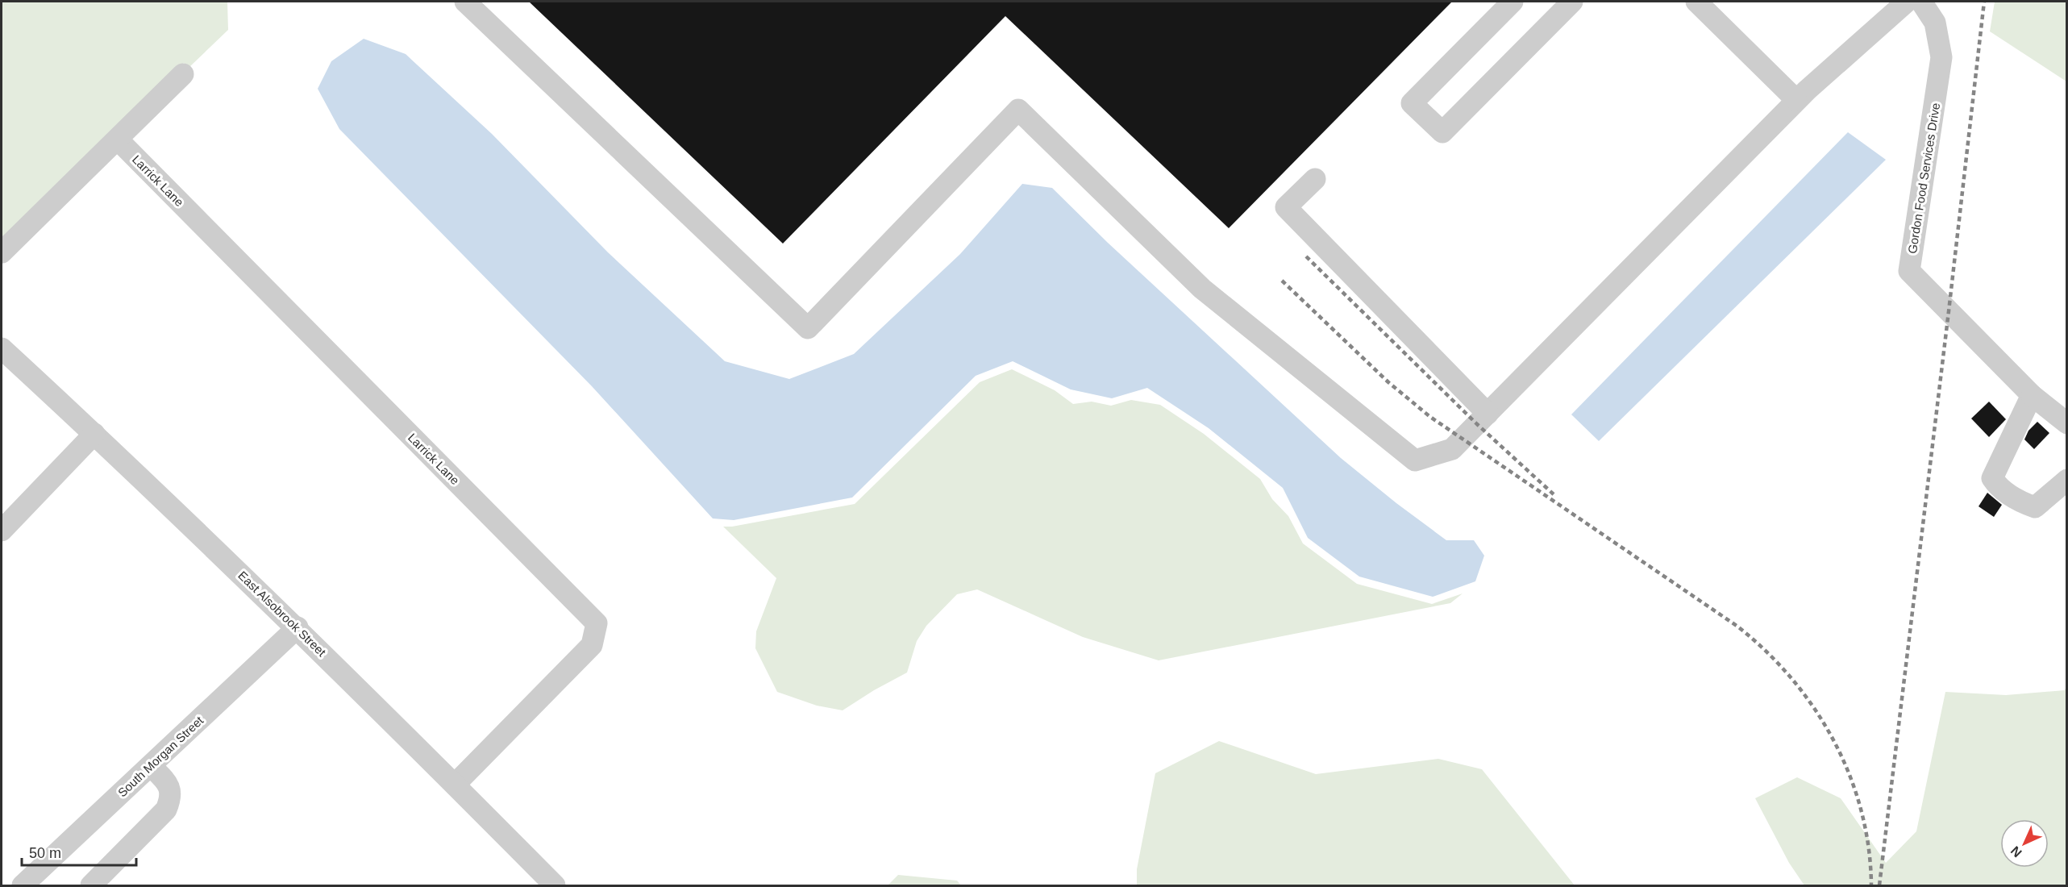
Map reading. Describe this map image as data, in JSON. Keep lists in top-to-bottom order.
{
  "streets": {
    "street": [
      "Gordon Food Services Drive",
      "Larrick Lane",
      "East Alsobrook Street",
      "South Morgan Street"
    ]
  },
  "crossings": [
    ["Larrick Lane", "East Alsobrook Street"],
    ["East Alsobrook Street", "South Morgan Street"]
  ],
  "scale_bar": "50 m",
  "north": "bottom left"
}
